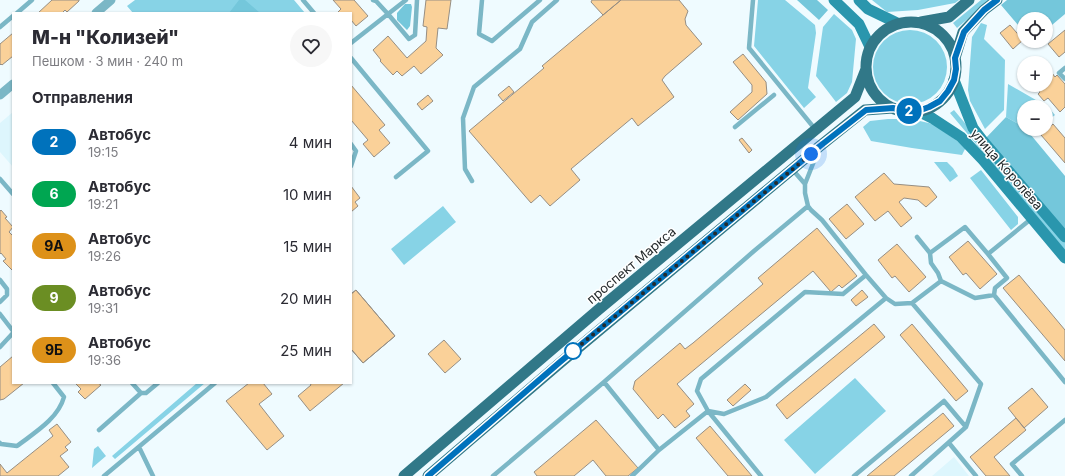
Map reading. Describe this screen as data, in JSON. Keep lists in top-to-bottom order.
{
  "streets": {
    "main road": ["улица Королёва", "проспект Маркса"]
  },
  "crossings": [
    ["улица Королёва", "проспект Маркса"]
  ],
  "lines": ["bus line 2"],
  "page": {
    "on_map": "2",
    "map_buttons": ["+", "−"],
    "heading": [
      ["М-н \"Колизей\"", "Пешком · 3 мин · 240 m"],
      "Отправления"
    ],
    "list": [
      {
        "mark": "2",
        "name": "Автобус",
        "note": "19:15",
        "value": "4 мин"
      },
      {
        "mark": "6",
        "name": "Автобус",
        "note": "19:21",
        "value": "10 мин"
      },
      {
        "mark": "9А",
        "name": "Автобус",
        "note": "19:26",
        "value": "15 мин"
      },
      {
        "mark": "9",
        "name": "Автобус",
        "note": "19:31",
        "value": "20 мин"
      },
      {
        "mark": "9Б",
        "name": "Автобус",
        "note": "19:36",
        "value": "25 мин"
      }
    ]
  }
}
